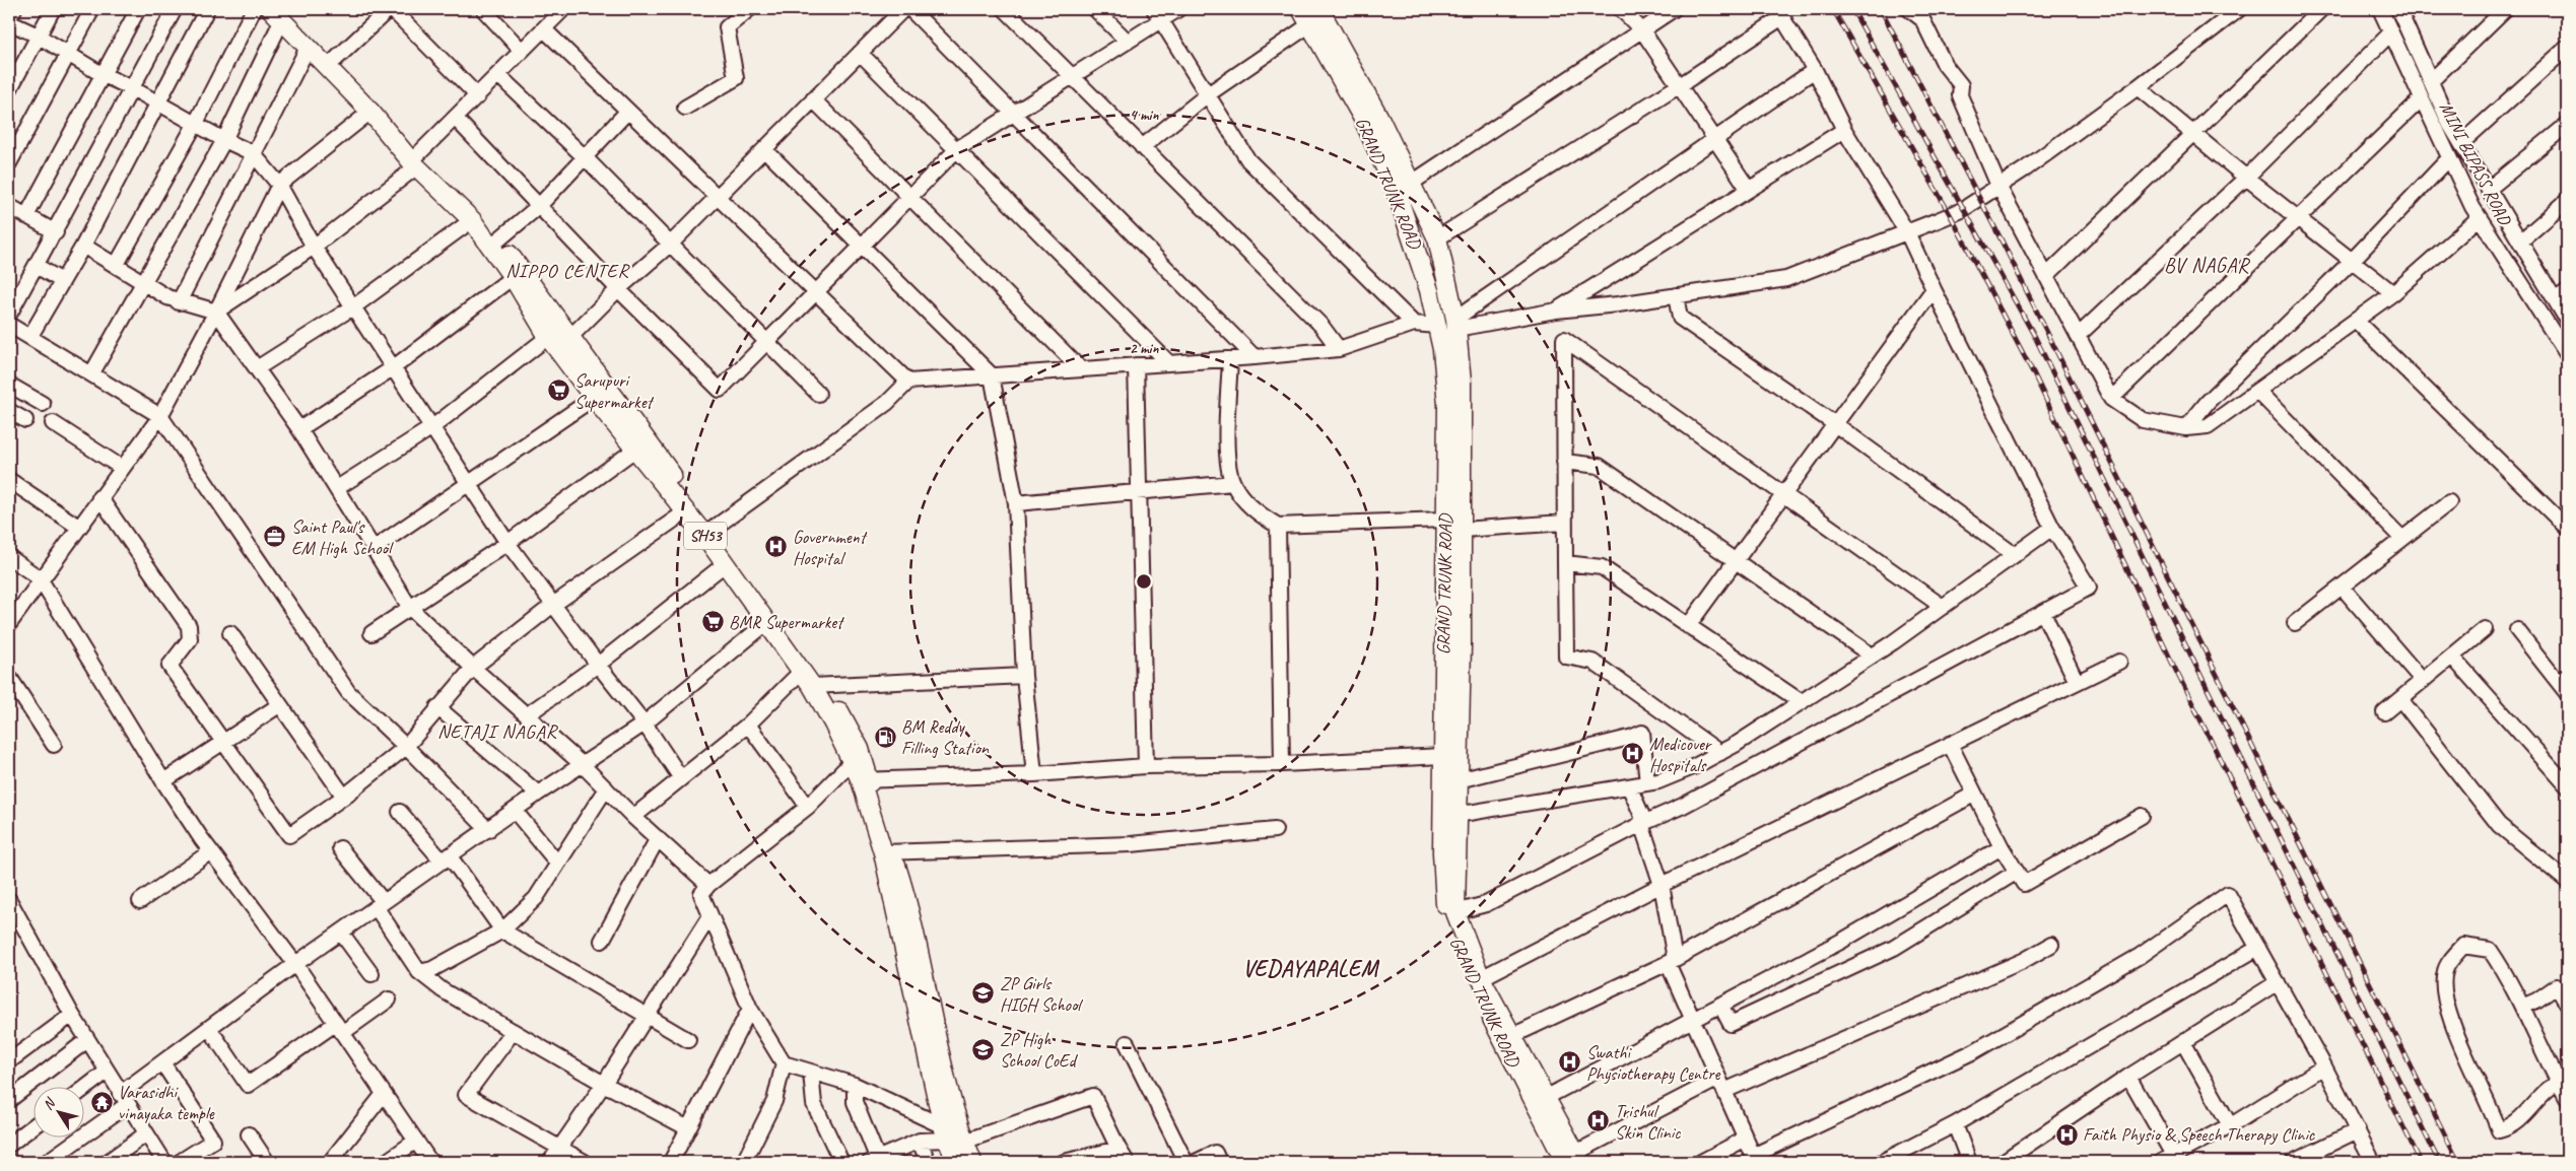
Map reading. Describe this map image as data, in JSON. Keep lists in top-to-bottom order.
{
  "streets": {
    "main road": ["GRAND TRUNK ROAD", "SH53"],
    "street": ["MINI BIPASS ROAD"]
  },
  "districts": [
    "BV NAGAR",
    "NIPPO CENTER",
    "NETAJI NAGAR",
    "VEDAYAPALEM"
  ],
  "places": {
    "supermarket": ["Sarupuri Supermarket", "BMR Supermarket"],
    "office": ["Saint Paul's EM High School"],
    "hospital": [
      "Government Hospital",
      "Medicover Hospitals",
      "Swathi Physiotherapy Centre",
      "Trishul Skin Clinic",
      "Faith Physio & Speech Therapy Clinic"
    ],
    "fuel station": ["BM Reddy Filling Station"],
    "school or university": ["ZP Girls HIGH School", "ZP High School CoEd"],
    "temple": ["Varasidhi vinayaka temple"]
  },
  "north": "top left",
  "rings": ["4 min", "2 min"]
}
